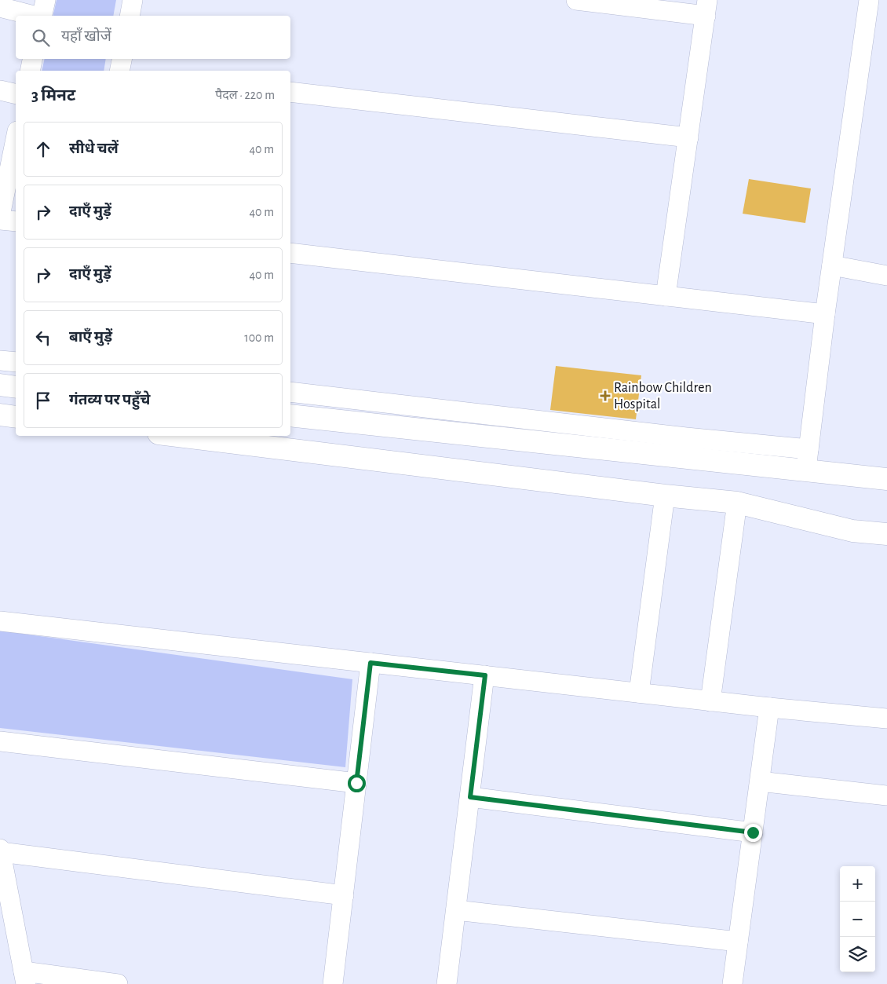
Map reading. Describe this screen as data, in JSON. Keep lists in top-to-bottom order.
{
  "places": {
    "health": ["Rainbow Children Hospital"]
  },
  "page": {
    "search": "यहाँ खोजें",
    "heading": ["3 मिनट", "पैदल · 220 m"],
    "list": [
      ["सीधे चलें", "40 m"],
      ["दाएँ मुड़ें", "40 m"],
      ["दाएँ मुड़ें", "40 m"],
      ["बाएँ मुड़ें", "100 m"],
      "गंतव्य पर पहुँचे"
    ],
    "map_buttons": ["+", "−"]
  }
}
